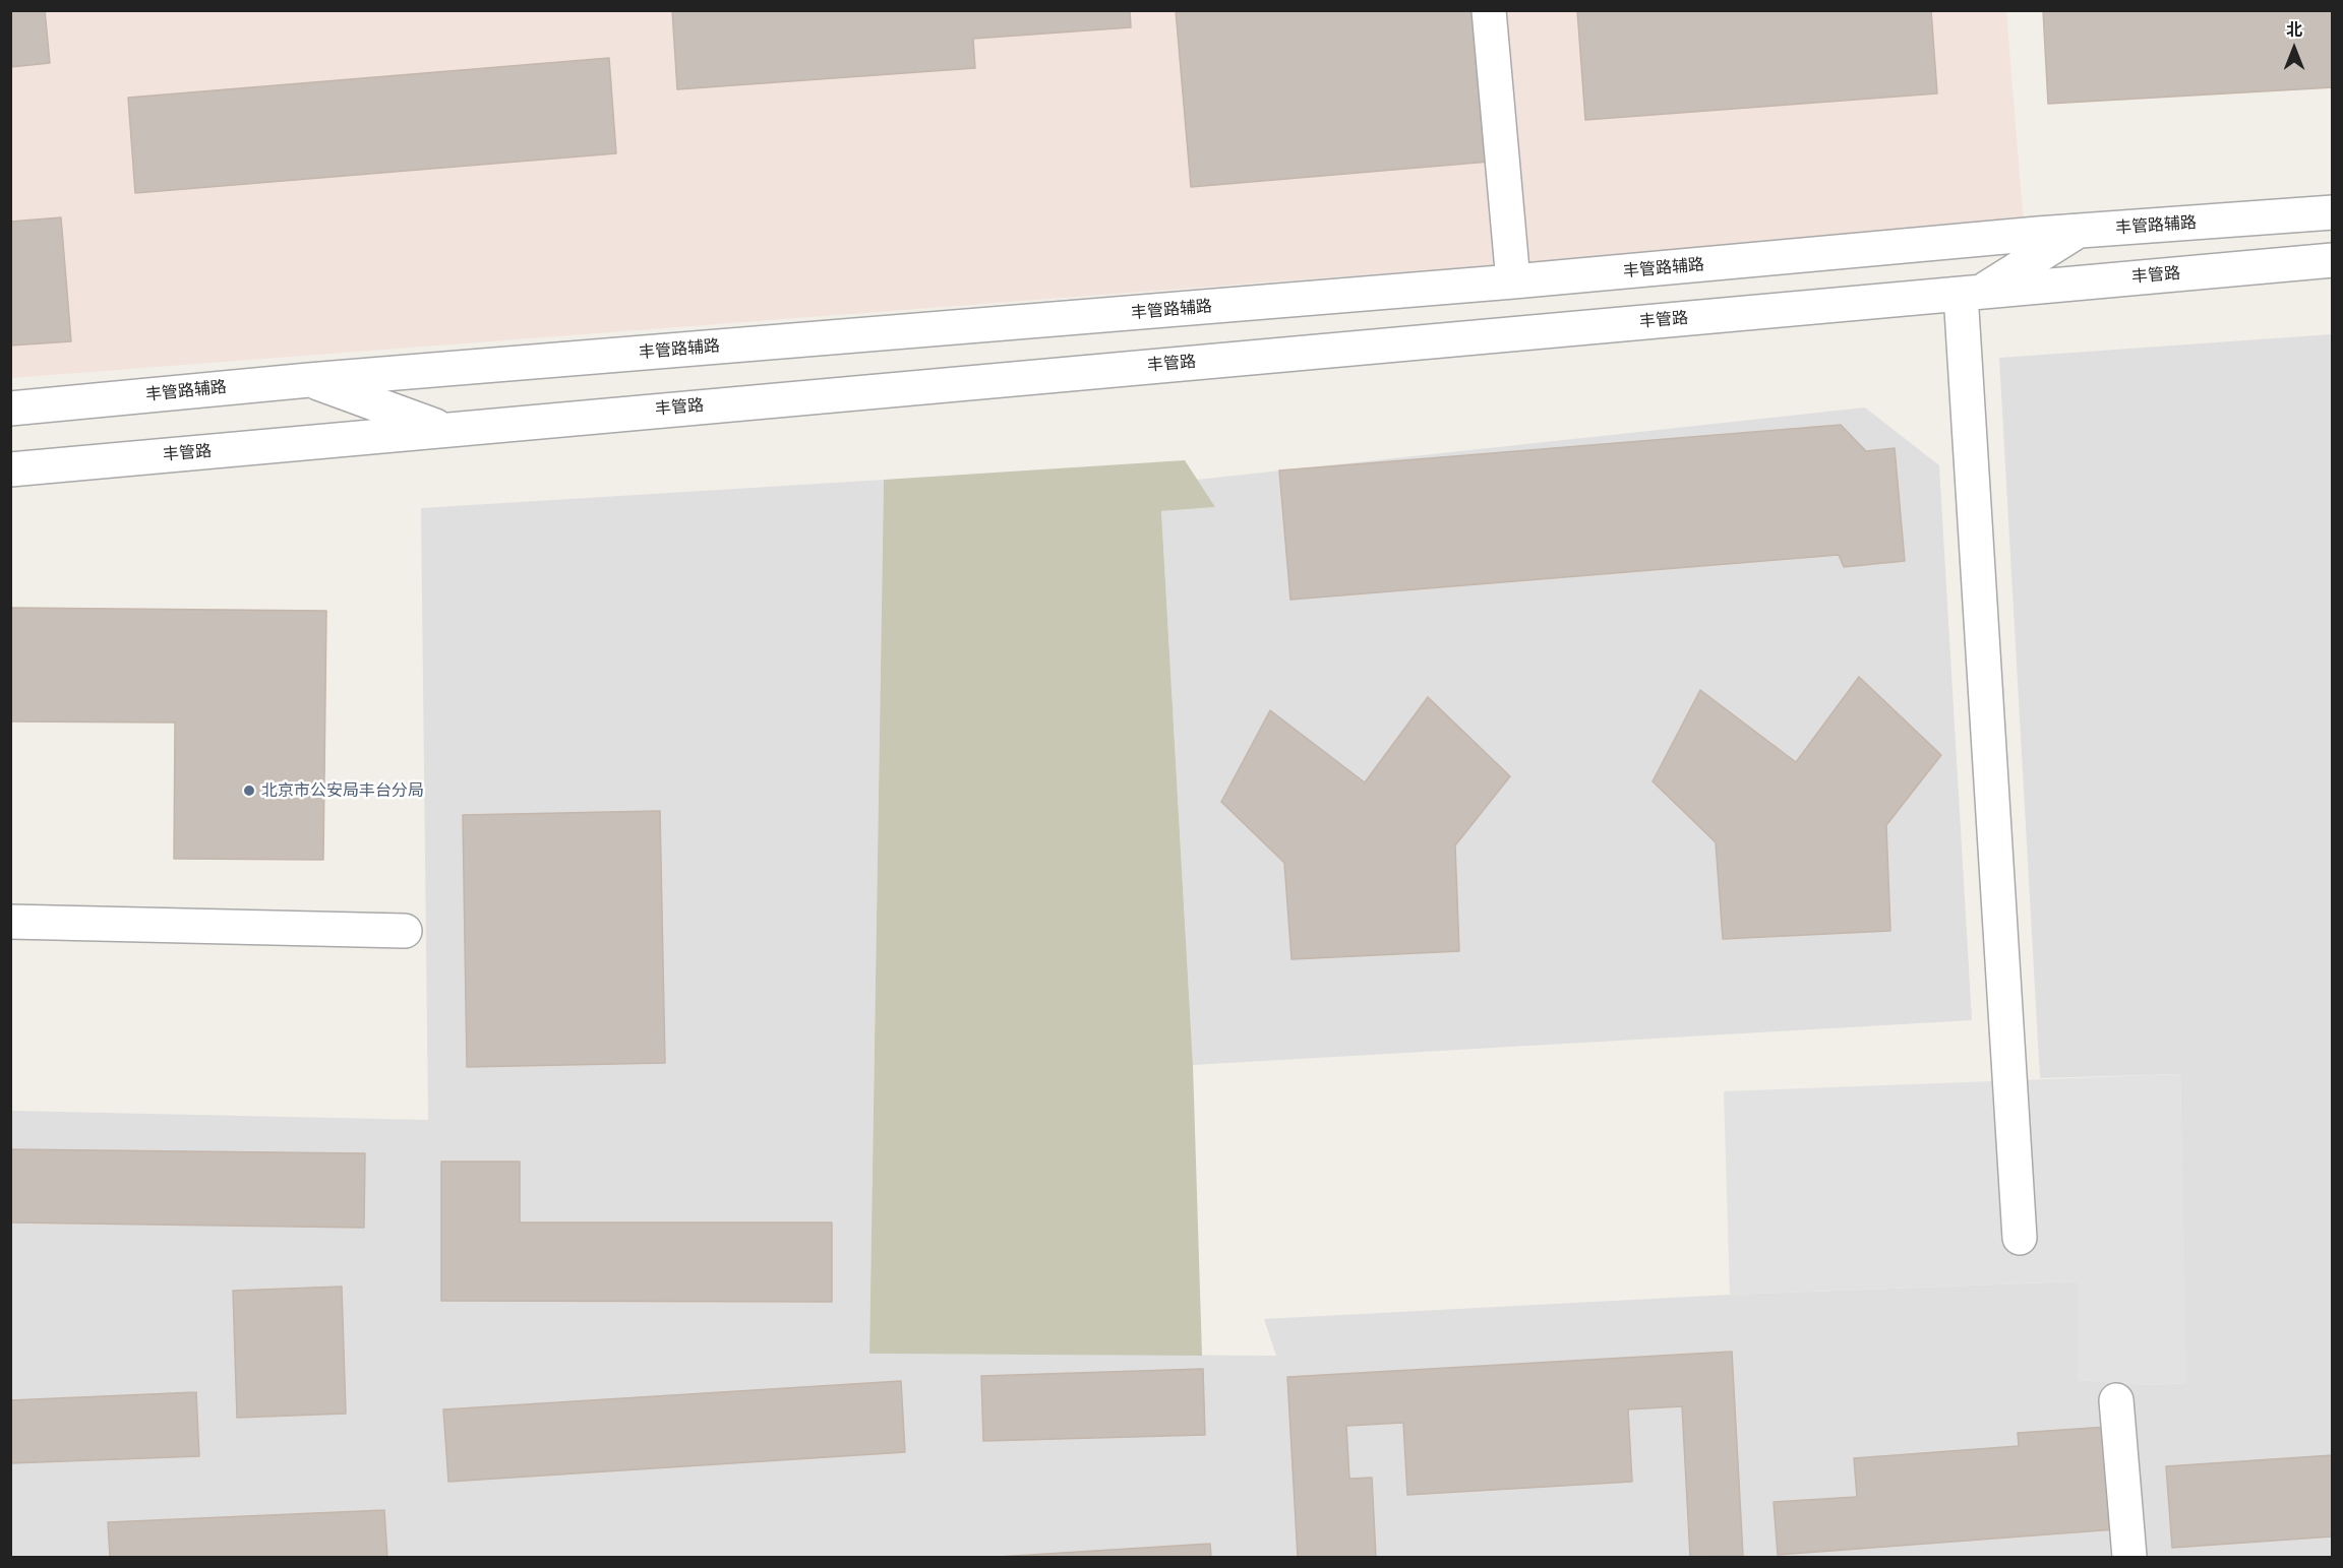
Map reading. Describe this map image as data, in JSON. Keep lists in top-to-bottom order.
{
  "streets": {
    "street": ["丰管路辅路", "丰管路"]
  },
  "places": ["北京市公安局丰台分局"],
  "north": "top"
}
